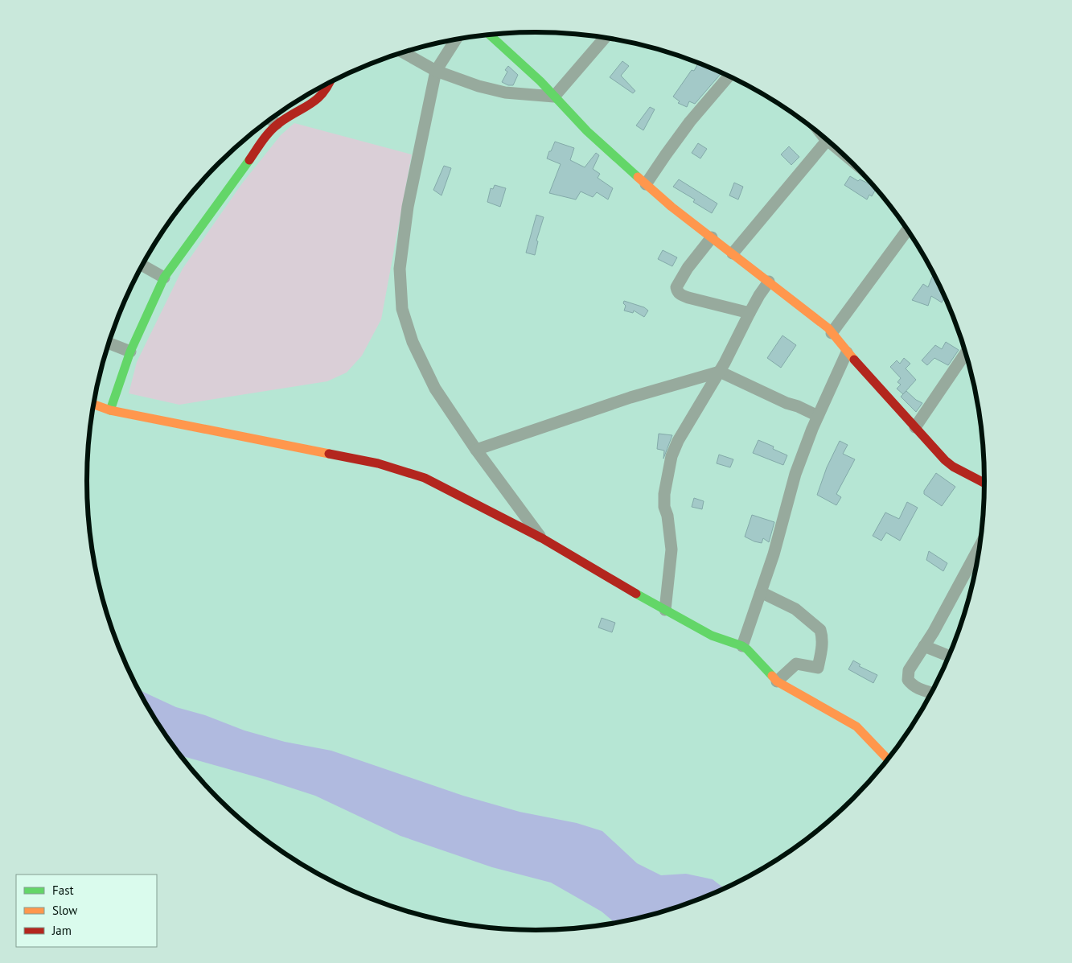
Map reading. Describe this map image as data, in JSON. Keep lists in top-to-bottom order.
{
  "legend": ["Fast", "Slow", "Jam"]
}
